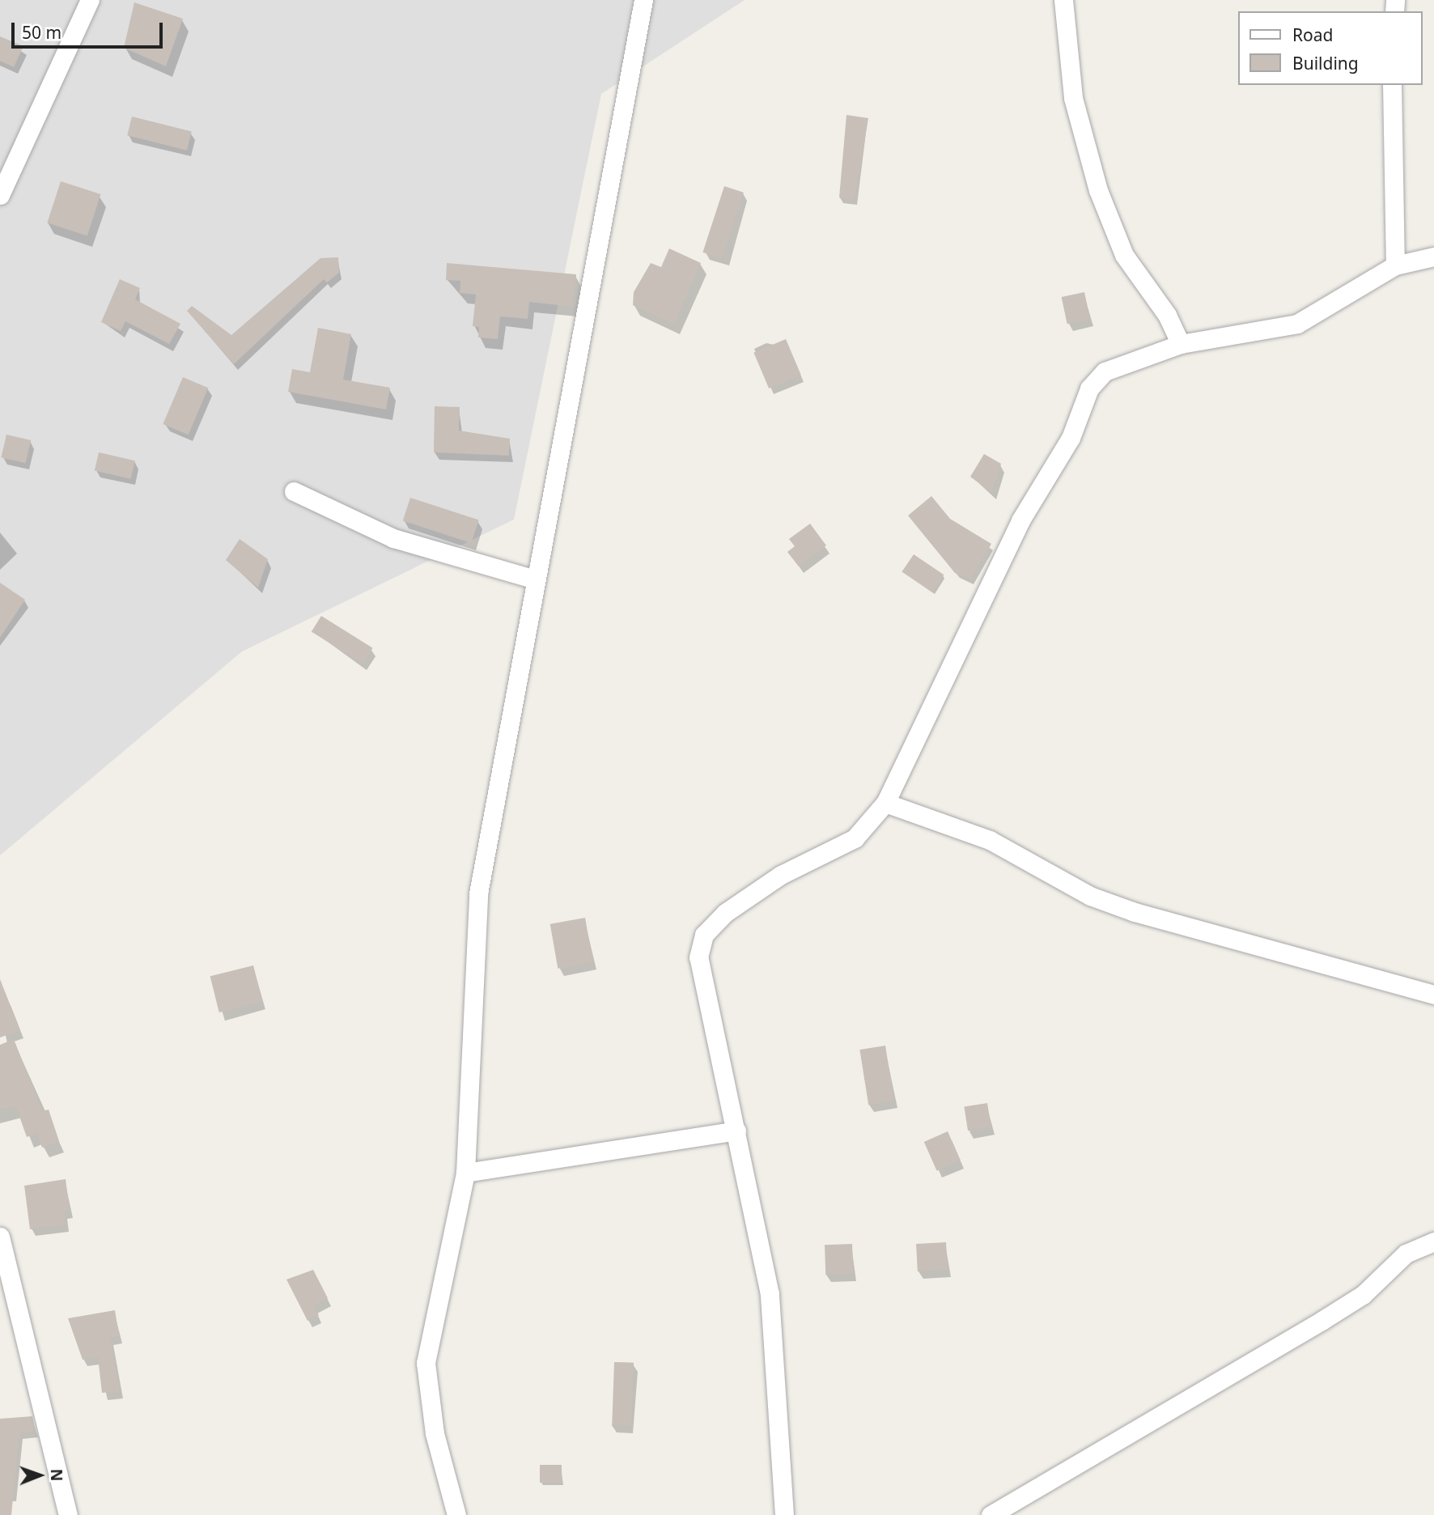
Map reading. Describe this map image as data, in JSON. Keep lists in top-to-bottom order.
{
  "legend": ["Road", "Building"],
  "scale_bar": "50 m",
  "north": "right"
}
